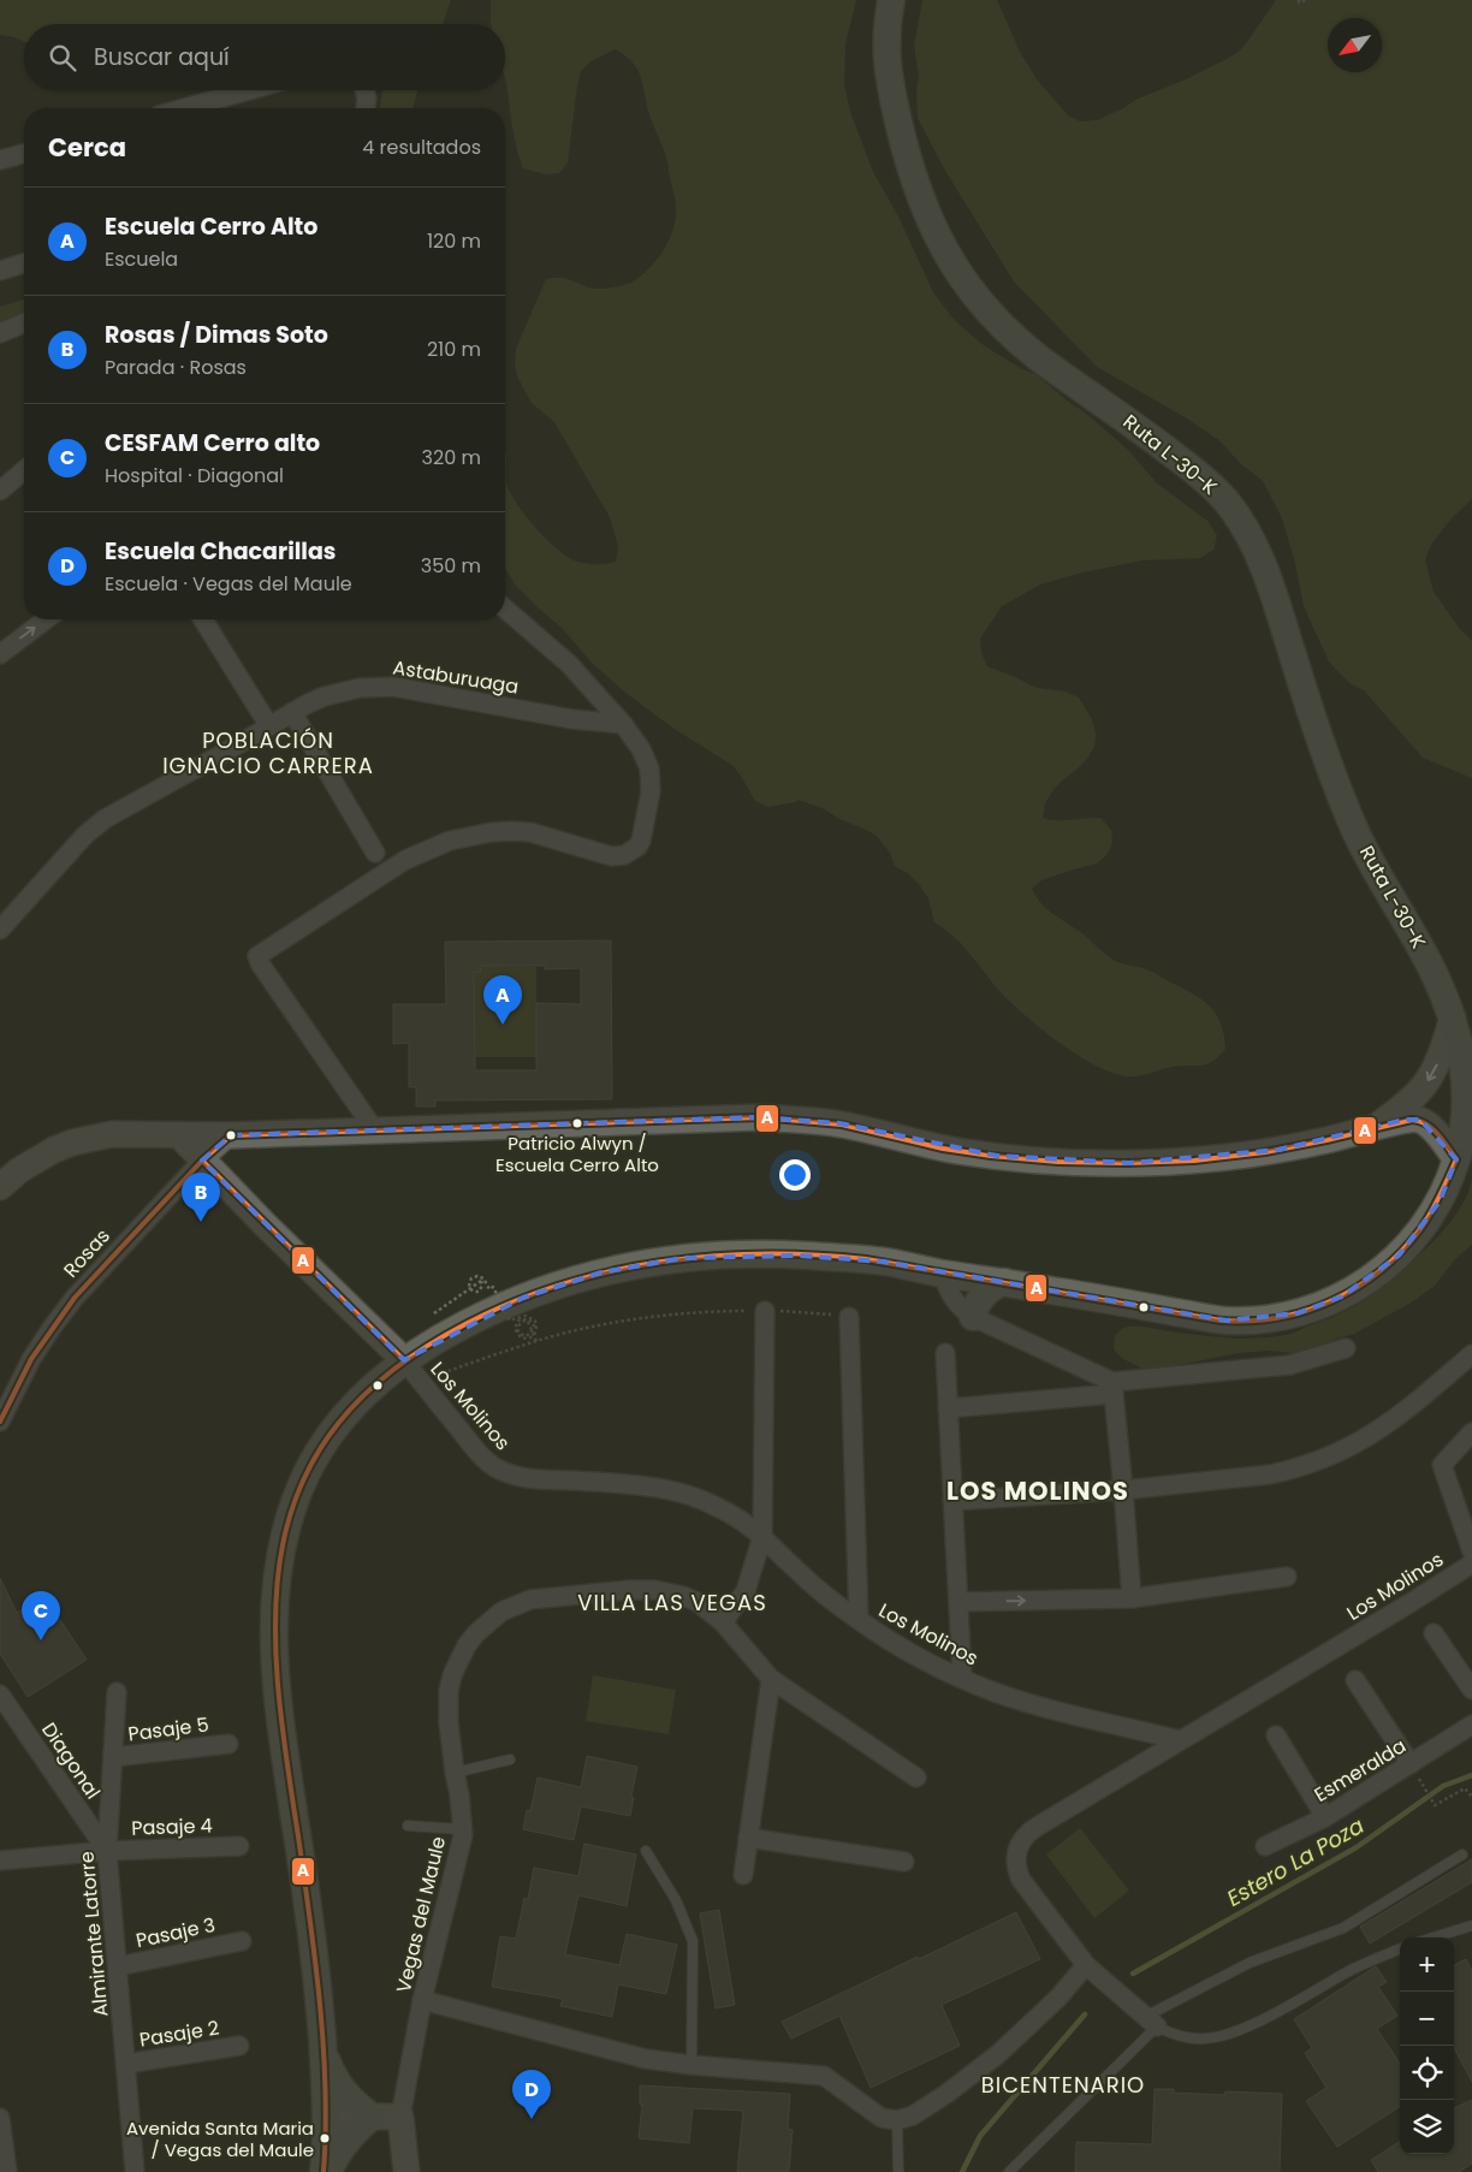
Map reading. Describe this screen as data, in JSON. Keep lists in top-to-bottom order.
{
  "streets": {
    "main road": ["Ruta L-30-K"],
    "street": [
      "Astaburuaga",
      "Rosas",
      "Los Molinos",
      "Pasaje 5",
      "Diagonal",
      "Esmeralda",
      "Pasaje 4",
      "Vegas del Maule",
      "Pasaje 3",
      "Almirante Latorre",
      "Pasaje 2"
    ]
  },
  "crossings": [
    ["Ruta L-30-K", "Los Molinos"],
    ["Pasaje 5", "Almirante Latorre"],
    ["Diagonal", "Pasaje 4"],
    ["Diagonal", "Almirante Latorre"],
    ["Pasaje 4", "Almirante Latorre"],
    ["Pasaje 3", "Almirante Latorre"],
    ["Almirante Latorre", "Pasaje 2"]
  ],
  "districts": [
    "POBLACIÓN IGNACIO CARRERA",
    "LOS MOLINOS",
    "VILLA LAS VEGAS",
    "BICENTENARIO"
  ],
  "water": ["Estero La Poza"],
  "places": ["Patricio Alwyn / Escuela Cerro Alto", "Avenida Santa Maria / Vegas del Maule"],
  "lines": ["transit line A"],
  "north": "bottom left",
  "page": {
    "search": "Buscar aquí",
    "heading": ["Cerca", "4 resultados"],
    "list": [
      {
        "mark": "A",
        "name": "Escuela Cerro Alto",
        "note": "Escuela",
        "value": "120 m"
      },
      {
        "mark": "B",
        "name": "Rosas / Dimas Soto",
        "note": "Parada · Rosas",
        "value": "210 m"
      },
      {
        "mark": "C",
        "name": "CESFAM Cerro alto",
        "note": "Hospital · Diagonal",
        "value": "320 m"
      },
      {
        "mark": "D",
        "name": "Escuela Chacarillas",
        "note": "Escuela · Vegas del Maule",
        "value": "350 m"
      }
    ],
    "pins": [
      "A",
      "B",
      "C",
      "D"
    ],
    "map_buttons": ["+", "−"]
  }
}
